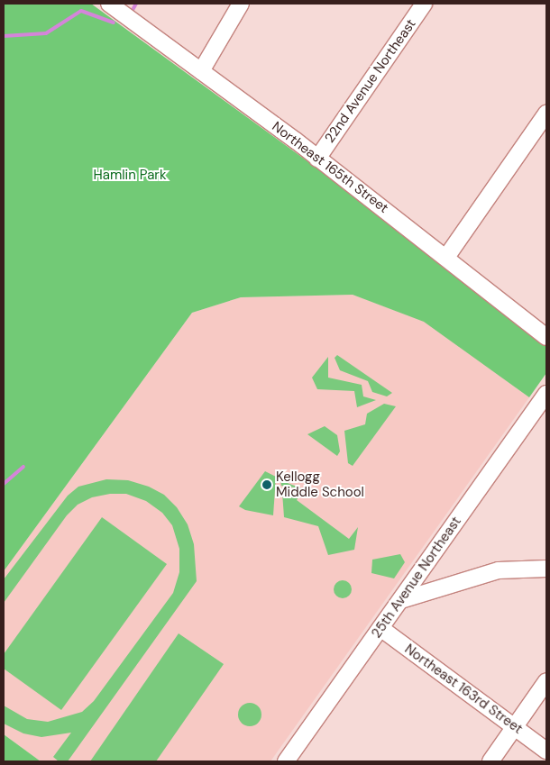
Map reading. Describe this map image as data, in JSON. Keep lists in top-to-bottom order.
{
  "streets": {
    "street": [
      "22nd Avenue Northeast",
      "Northeast 165th Street",
      "25th Avenue Northeast",
      "Northeast 163rd Street"
    ]
  },
  "crossings": [
    ["22nd Avenue Northeast", "Northeast 165th Street"],
    ["25th Avenue Northeast", "Northeast 163rd Street"]
  ],
  "parks": ["Hamlin Park"],
  "places": ["Kellogg Middle School"]
}
